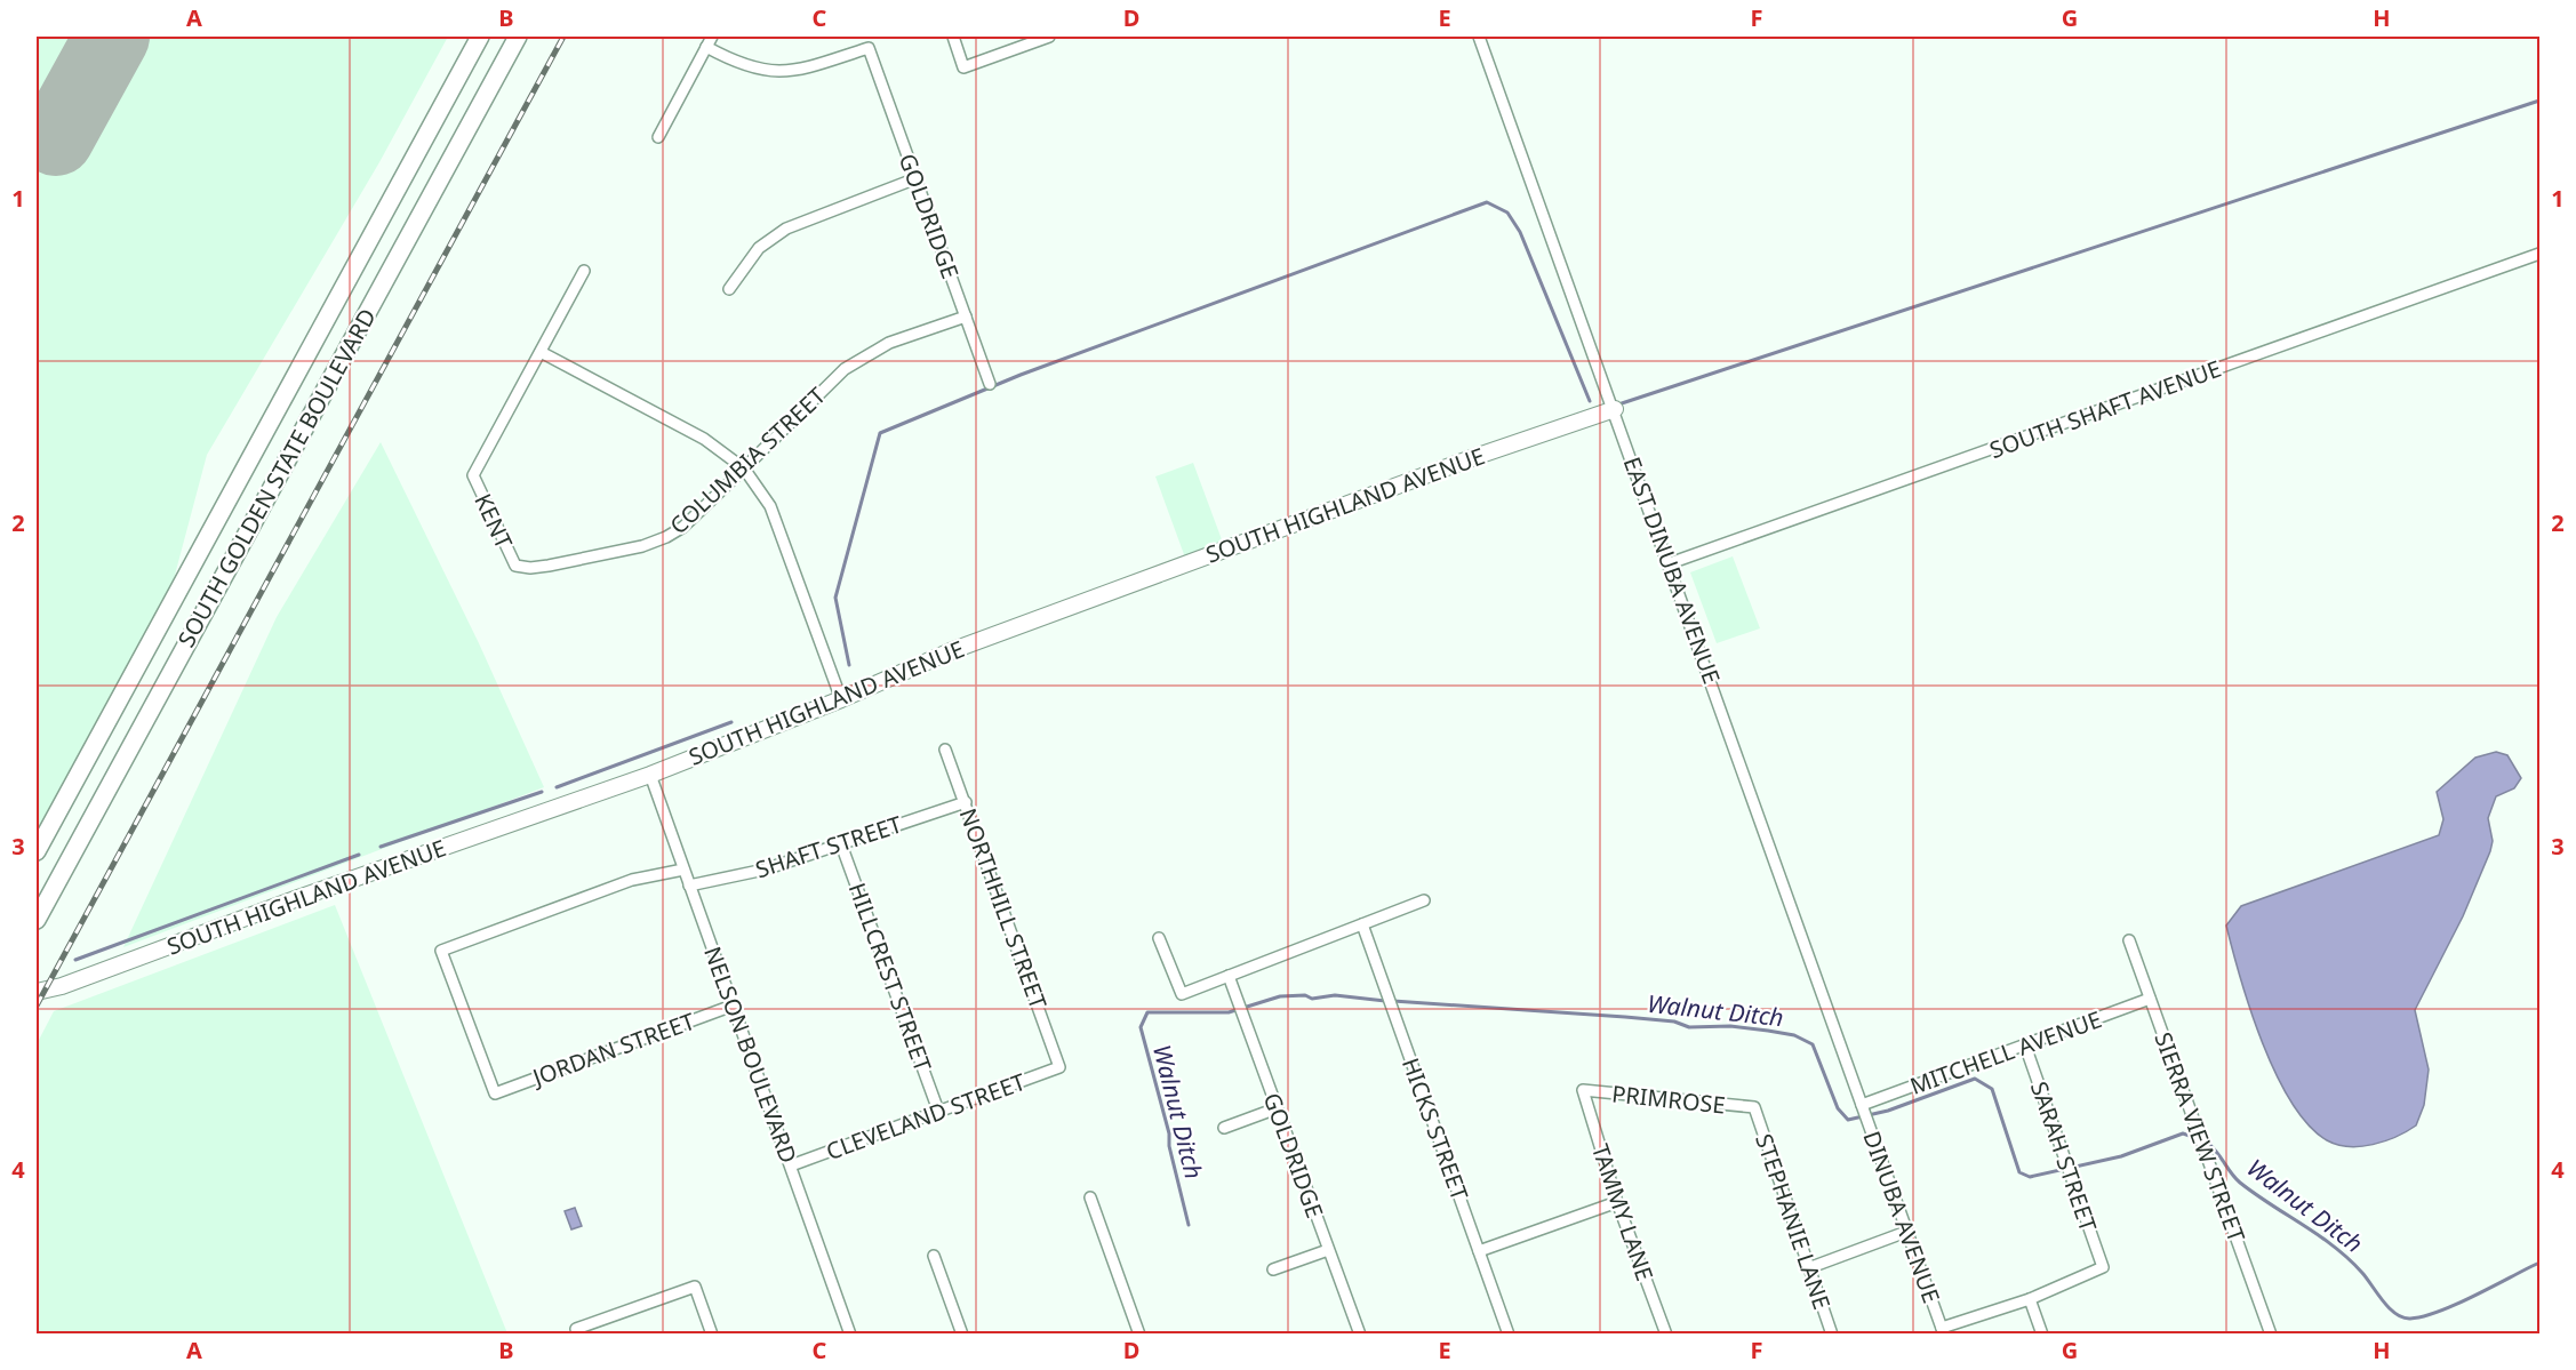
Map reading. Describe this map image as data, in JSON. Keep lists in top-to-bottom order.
{
  "streets": {
    "main road": ["SOUTH GOLDEN STATE BOULEVARD"],
    "street": [
      "GOLDRIDGE",
      "SOUTH SHAFT AVENUE",
      "COLUMBIA STREET",
      "SOUTH HIGHLAND AVENUE",
      "KENT",
      "EAST DINUBA AVENUE",
      "SHAFT STREET",
      "NORTHHILL STREET",
      "HILLCREST STREET",
      "JORDAN STREET",
      "MITCHELL AVENUE",
      "NELSON BOULEVARD",
      "PRIMROSE",
      "CLEVELAND STREET",
      "HICKS STREET",
      "SIERRA VIEW STREET",
      "SARAH STREET",
      "TAMMY LANE",
      "DINUBA AVENUE",
      "STEPHANIE LANE"
    ]
  },
  "crossings": [
    ["GOLDRIDGE", "COLUMBIA STREET"],
    ["SOUTH SHAFT AVENUE", "EAST DINUBA AVENUE"],
    ["COLUMBIA STREET", "KENT"],
    ["SOUTH HIGHLAND AVENUE", "EAST DINUBA AVENUE"],
    ["SOUTH HIGHLAND AVENUE", "NELSON BOULEVARD"],
    ["EAST DINUBA AVENUE", "MITCHELL AVENUE"],
    ["EAST DINUBA AVENUE", "DINUBA AVENUE"],
    ["SHAFT STREET", "NORTHHILL STREET"],
    ["SHAFT STREET", "HILLCREST STREET"],
    ["SHAFT STREET", "NELSON BOULEVARD"],
    ["NORTHHILL STREET", "CLEVELAND STREET"],
    ["HILLCREST STREET", "CLEVELAND STREET"],
    ["JORDAN STREET", "NELSON BOULEVARD"],
    ["MITCHELL AVENUE", "SIERRA VIEW STREET"],
    ["MITCHELL AVENUE", "SARAH STREET"],
    ["MITCHELL AVENUE", "DINUBA AVENUE"],
    ["NELSON BOULEVARD", "CLEVELAND STREET"],
    ["PRIMROSE", "TAMMY LANE"],
    ["PRIMROSE", "STEPHANIE LANE"]
  ],
  "water": ["Walnut Ditch"],
  "grid": {
    "columns": [
      "A",
      "B",
      "C",
      "D",
      "E",
      "F",
      "G",
      "H"
    ],
    "rows": [
      "1",
      "2",
      "3",
      "4"
    ]
  }
}
